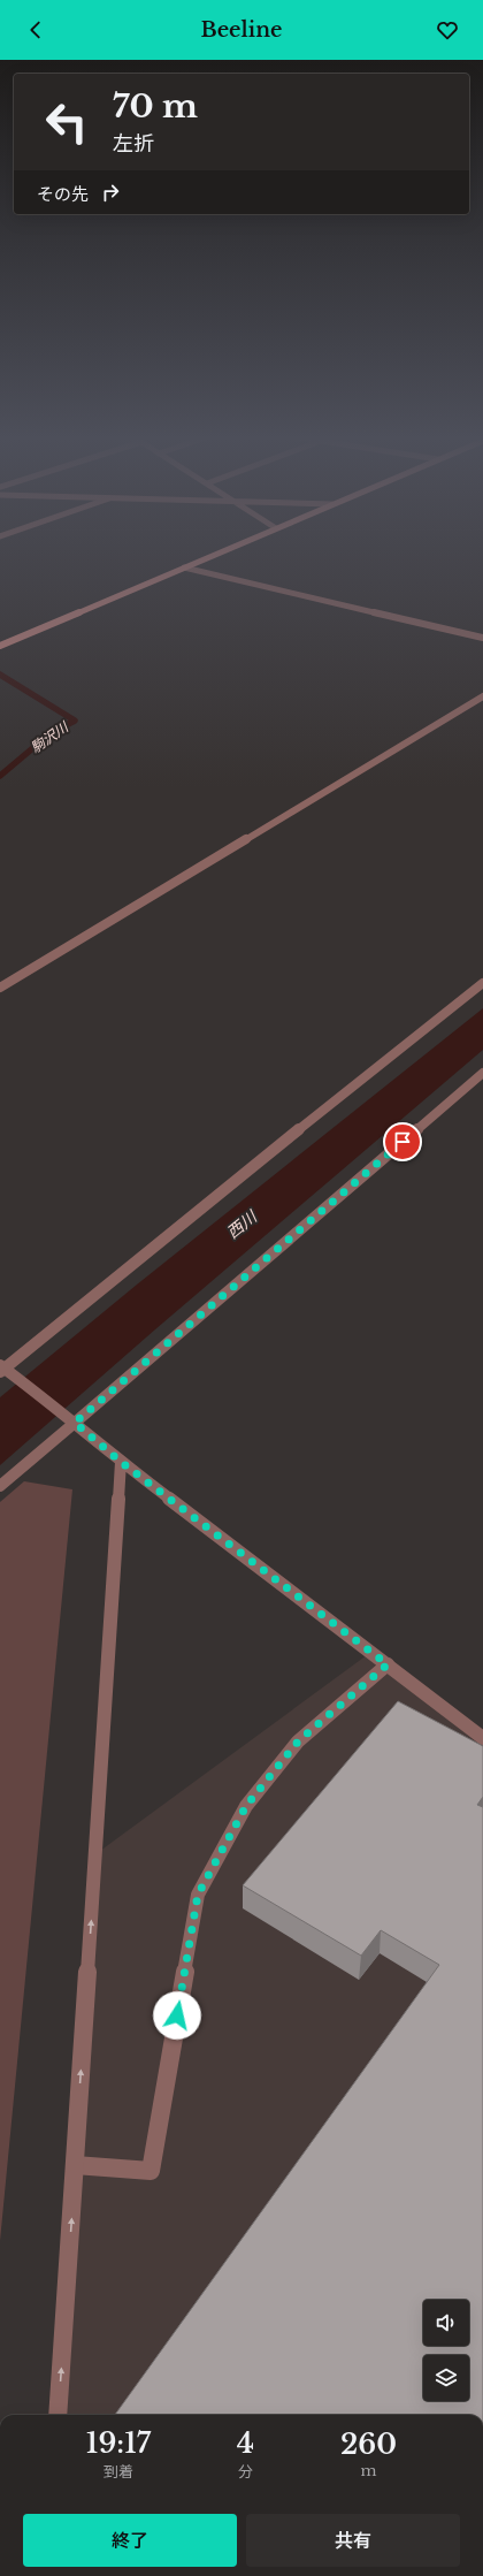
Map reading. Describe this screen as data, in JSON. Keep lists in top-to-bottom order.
{
  "water": ["駒沢川", "西川"],
  "page": {
    "header": "Beeline",
    "turn": ["70 m", "左折"],
    "then": "その先",
    "eta": [
      "19:17",
      "到着",
      "4",
      "分",
      "260",
      "m"
    ],
    "buttons": ["終了", "共有"]
  }
}
